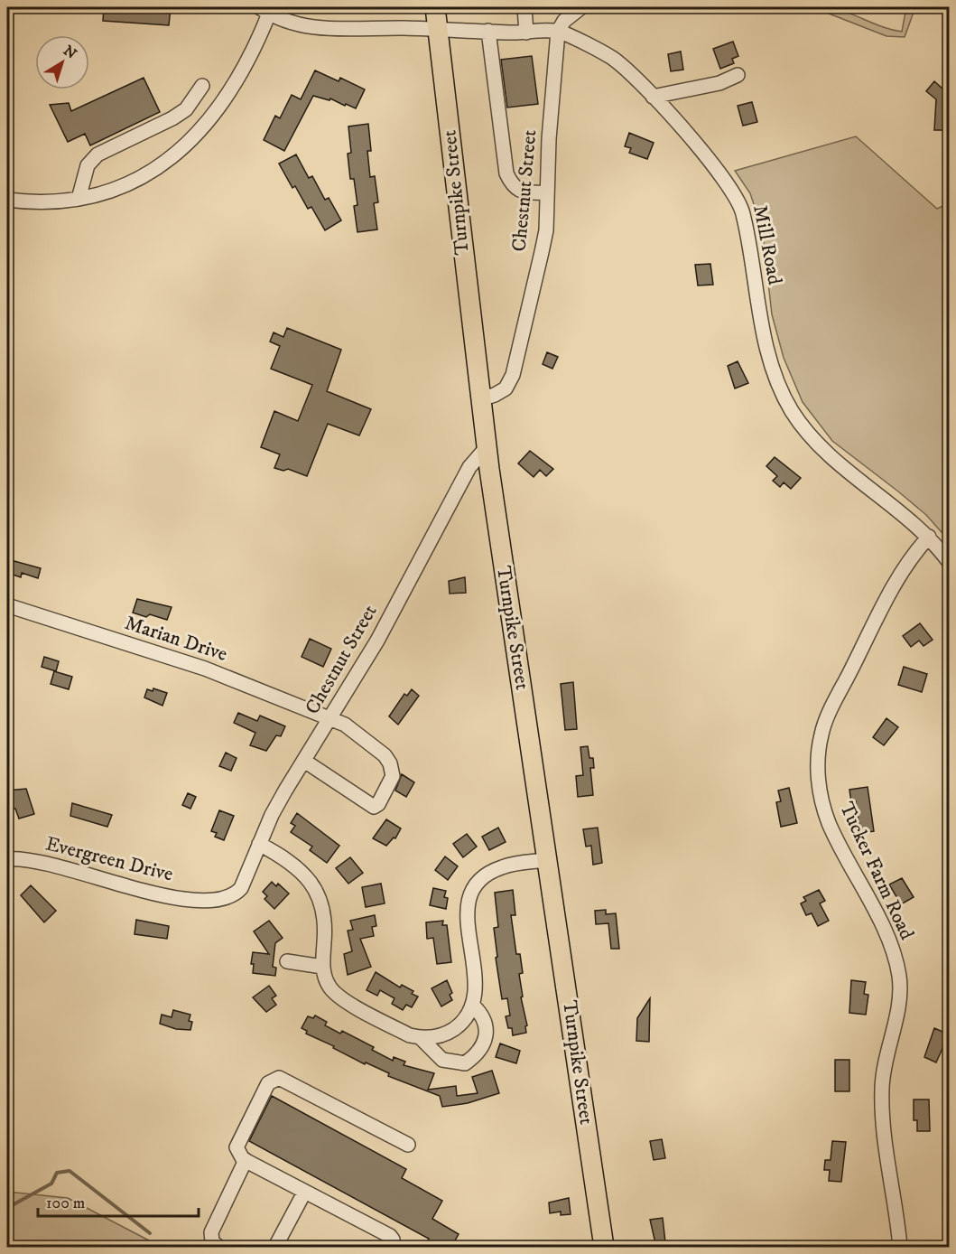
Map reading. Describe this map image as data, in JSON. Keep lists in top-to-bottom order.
{
  "streets": {
    "highway": ["Turnpike Street"],
    "street": [
      "Chestnut Street",
      "Mill Road",
      "Marian Drive",
      "Evergreen Drive",
      "Tucker Farm Road"
    ]
  },
  "crossings": [
    ["Chestnut Street", "Turnpike Street"],
    ["Chestnut Street", "Mill Road"],
    ["Chestnut Street", "Marian Drive"],
    ["Chestnut Street", "Evergreen Drive"],
    ["Turnpike Street", "Mill Road"],
    ["Mill Road", "Tucker Farm Road"]
  ],
  "scale_bar": "100 m",
  "north": "top right"
}
